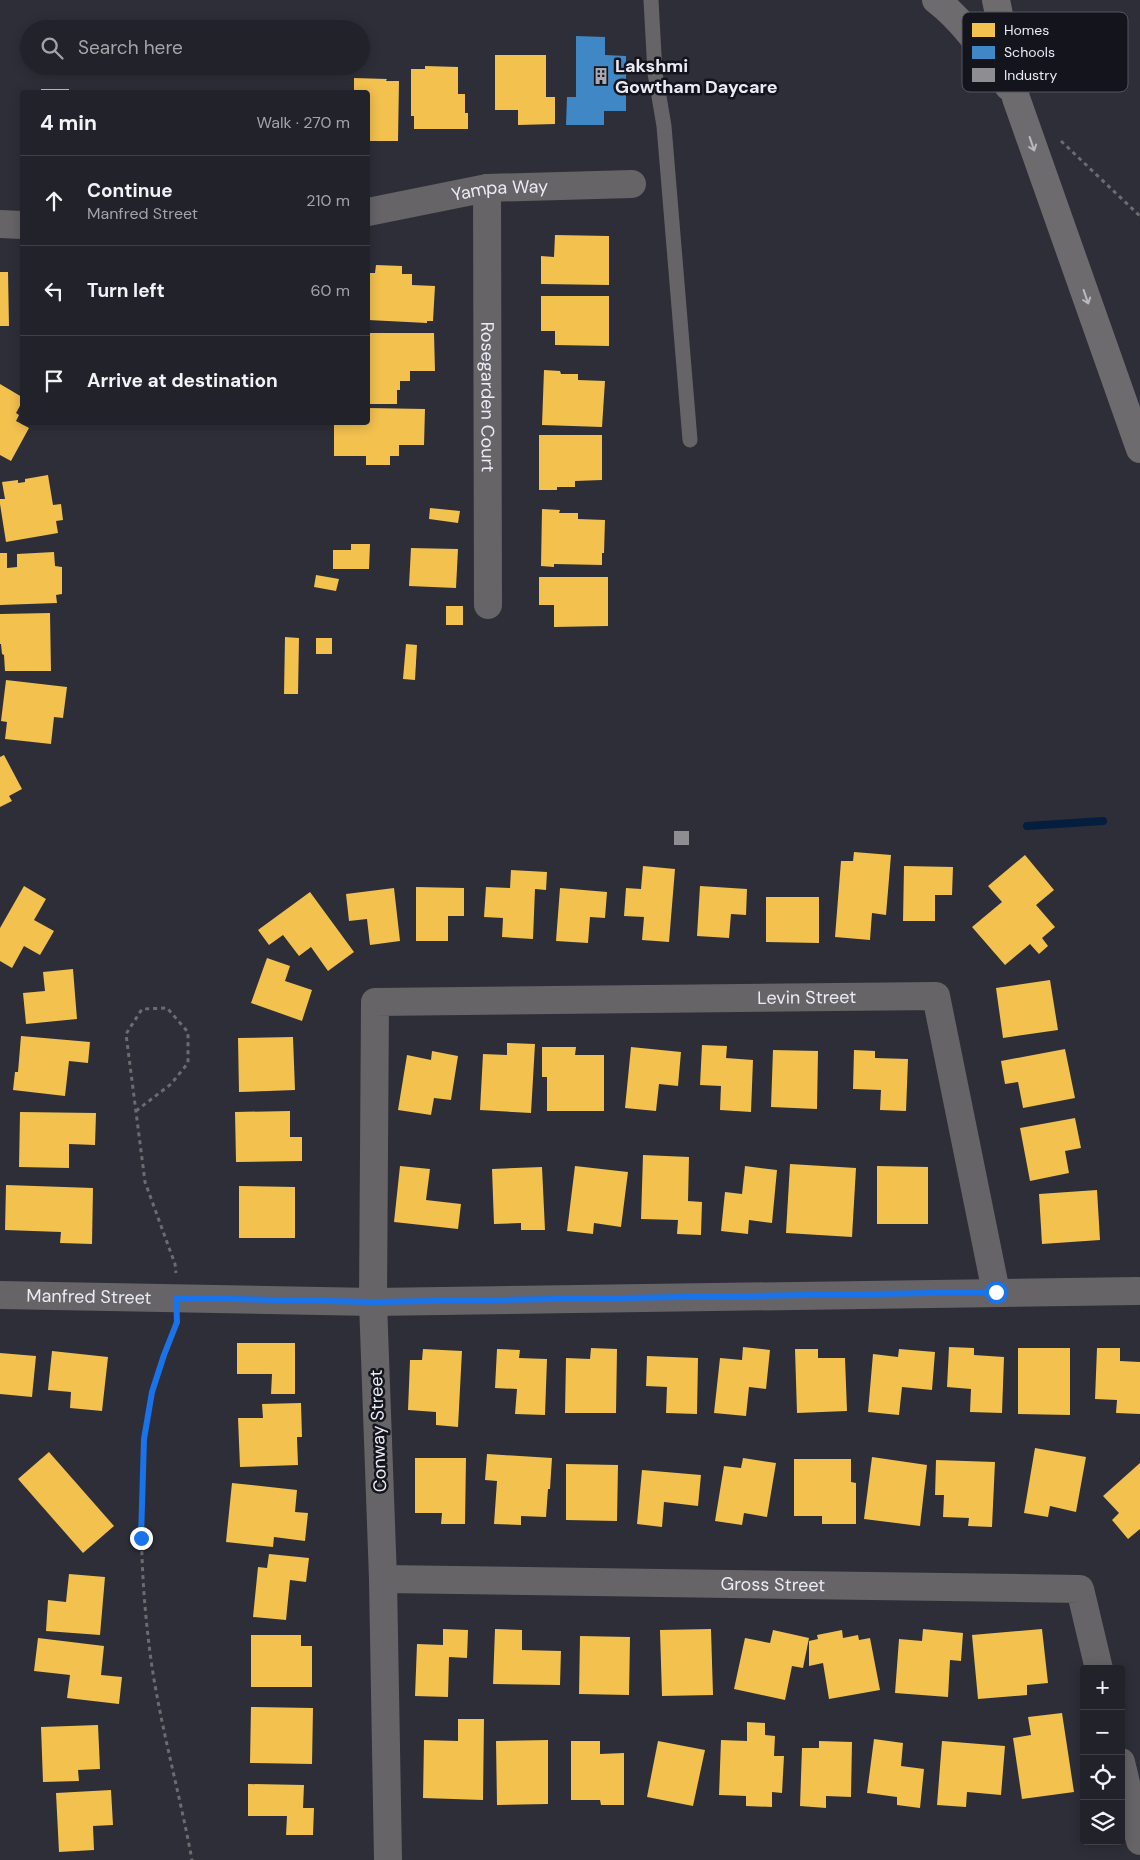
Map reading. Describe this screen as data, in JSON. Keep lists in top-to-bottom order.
{
  "streets": {
    "street": [
      "Yampa Way",
      "Rosegarden Court",
      "Levin Street",
      "Manfred Street",
      "Conway Street",
      "Gross Street"
    ]
  },
  "crossings": [
    ["Yampa Way", "Rosegarden Court"],
    ["Levin Street", "Manfred Street"],
    ["Levin Street", "Conway Street"],
    ["Manfred Street", "Conway Street"],
    ["Conway Street", "Gross Street"]
  ],
  "places": {
    "building": ["Lakshmi Gowtham Daycare"]
  },
  "legend": ["Homes", "Schools", "Industry"],
  "page": {
    "search": "Search here",
    "heading": ["4 min", "Walk · 270 m"],
    "list": [
      ["Continue", "Manfred Street", "210 m"],
      ["Turn left", "60 m"],
      "Arrive at destination"
    ],
    "map_buttons": ["+", "−"]
  }
}
